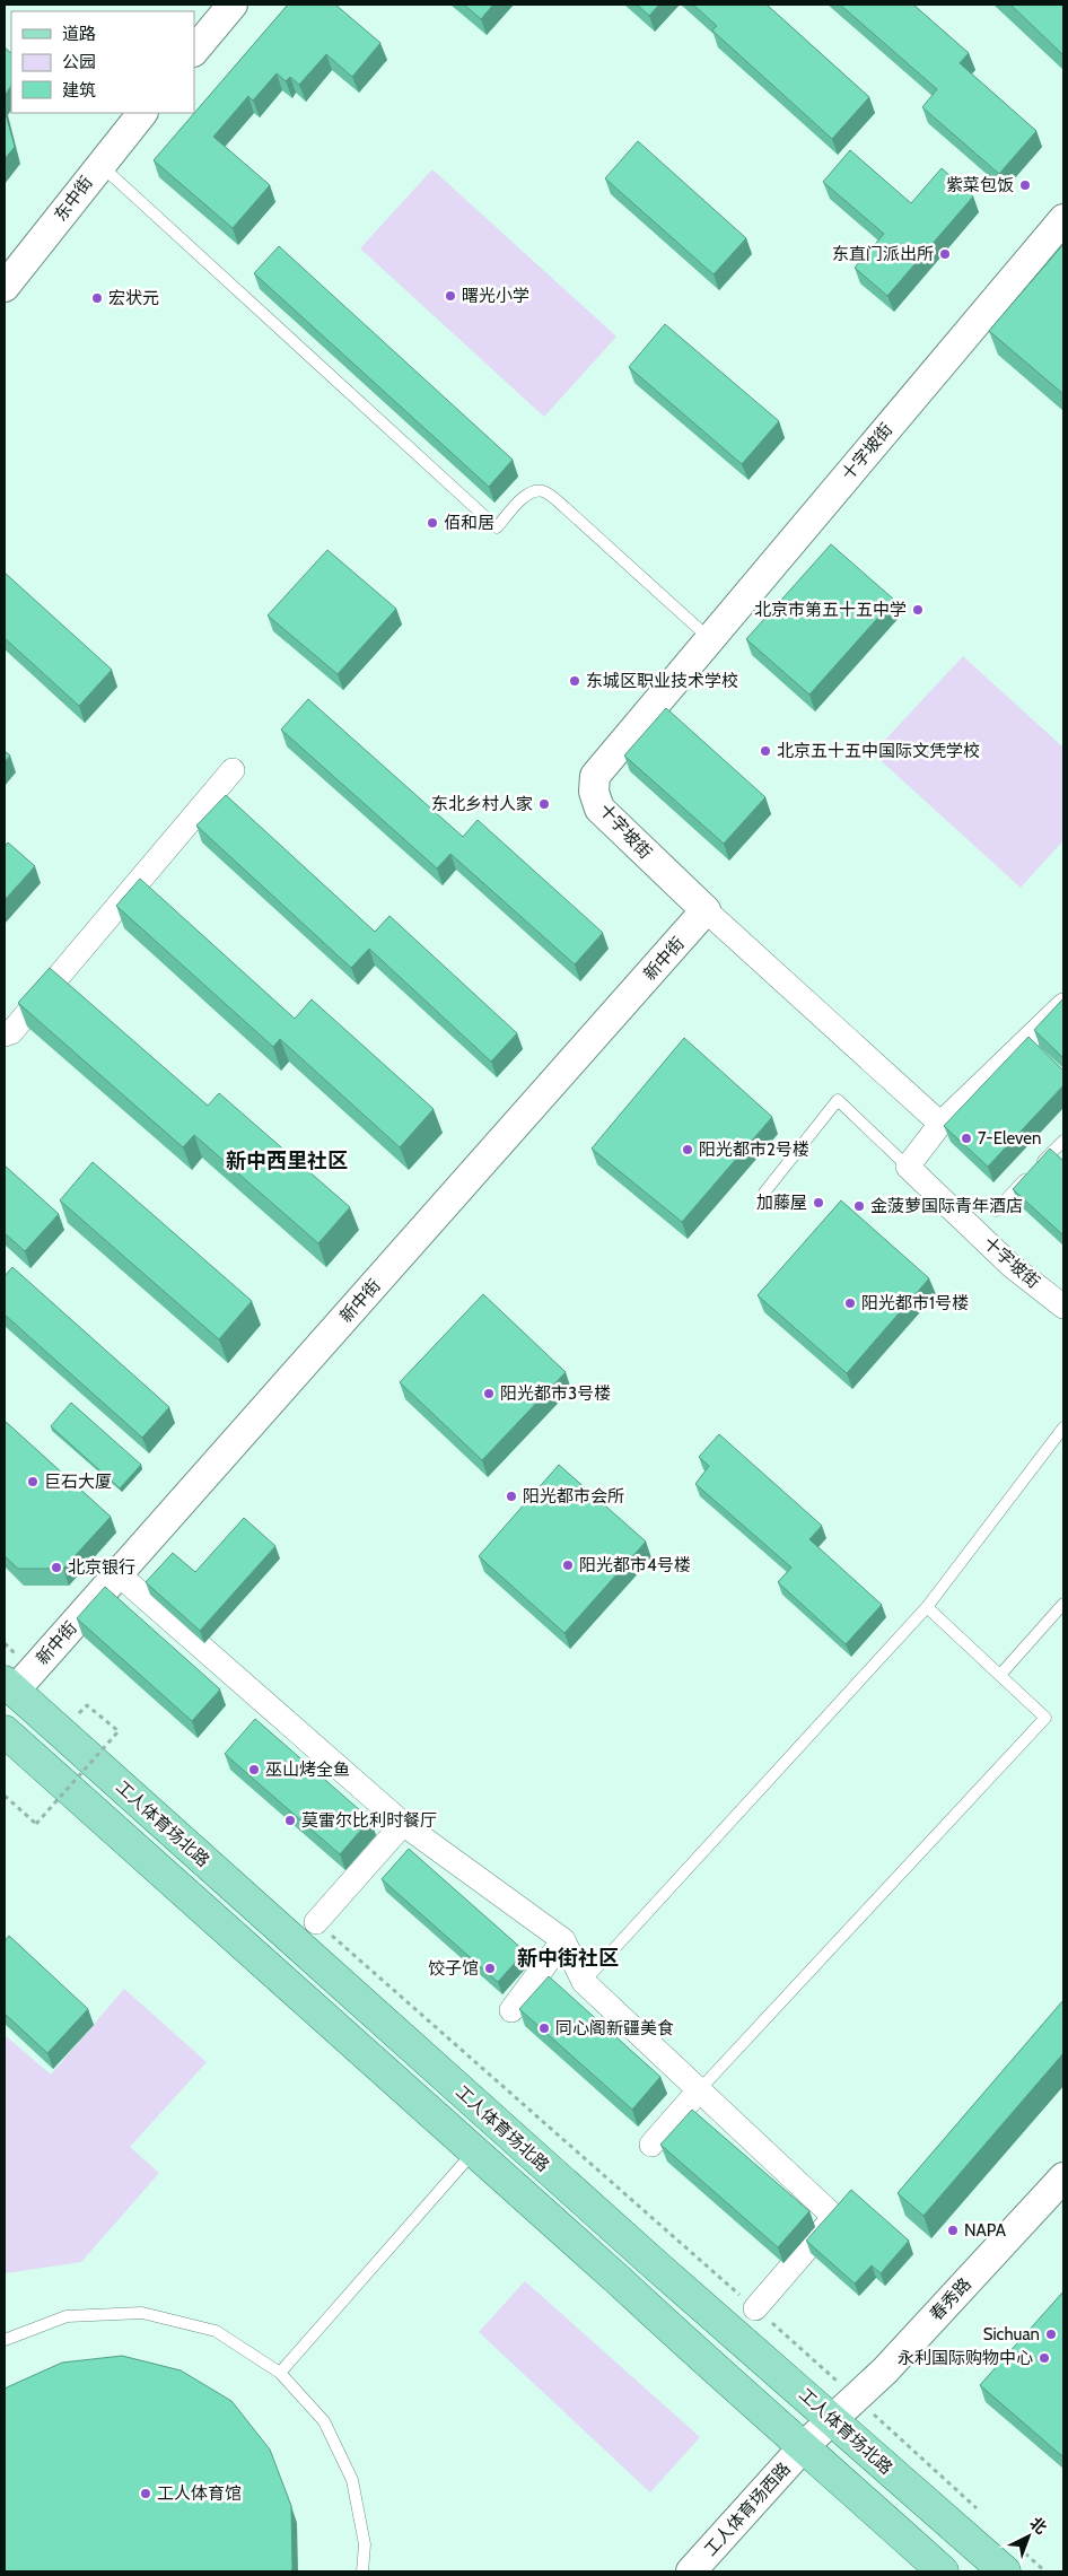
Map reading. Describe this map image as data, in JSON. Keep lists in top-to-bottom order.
{
  "streets": {
    "main road": ["工人体育场北路"],
    "street": [
      "东中街",
      "十字坡街",
      "新中街",
      "春秀路",
      "工人体育场西路"
    ]
  },
  "crossings": [
    ["十字坡街", "新中街"],
    ["新中街", "工人体育场北路"],
    ["工人体育场北路", "春秀路"],
    ["工人体育场北路", "工人体育场西路"],
    ["春秀路", "工人体育场西路"]
  ],
  "districts": ["新中西里社区", "新中街社区"],
  "places": [
    "紫菜包饭",
    "东直门派出所",
    "曙光小学",
    "宏状元",
    "佰和居",
    "北京市第五十五中学",
    "东城区职业技术学校",
    "北京五十五中国际文凭学校",
    "东北乡村人家",
    "7-Eleven",
    "阳光都市2号楼",
    "加藤屋",
    "金菠萝国际青年酒店",
    "阳光都市1号楼",
    "阳光都市3号楼",
    "巨石大厦",
    "阳光都市会所",
    "阳光都市4号楼",
    "北京银行",
    "巫山烤全鱼",
    "莫雷尔比利时餐厅",
    "饺子馆",
    "同心阁新疆美食",
    "NAPA",
    "Sichuan",
    "永利国际购物中心",
    "工人体育馆"
  ],
  "legend": ["道路", "公园", "建筑"],
  "north": "top right"
}
